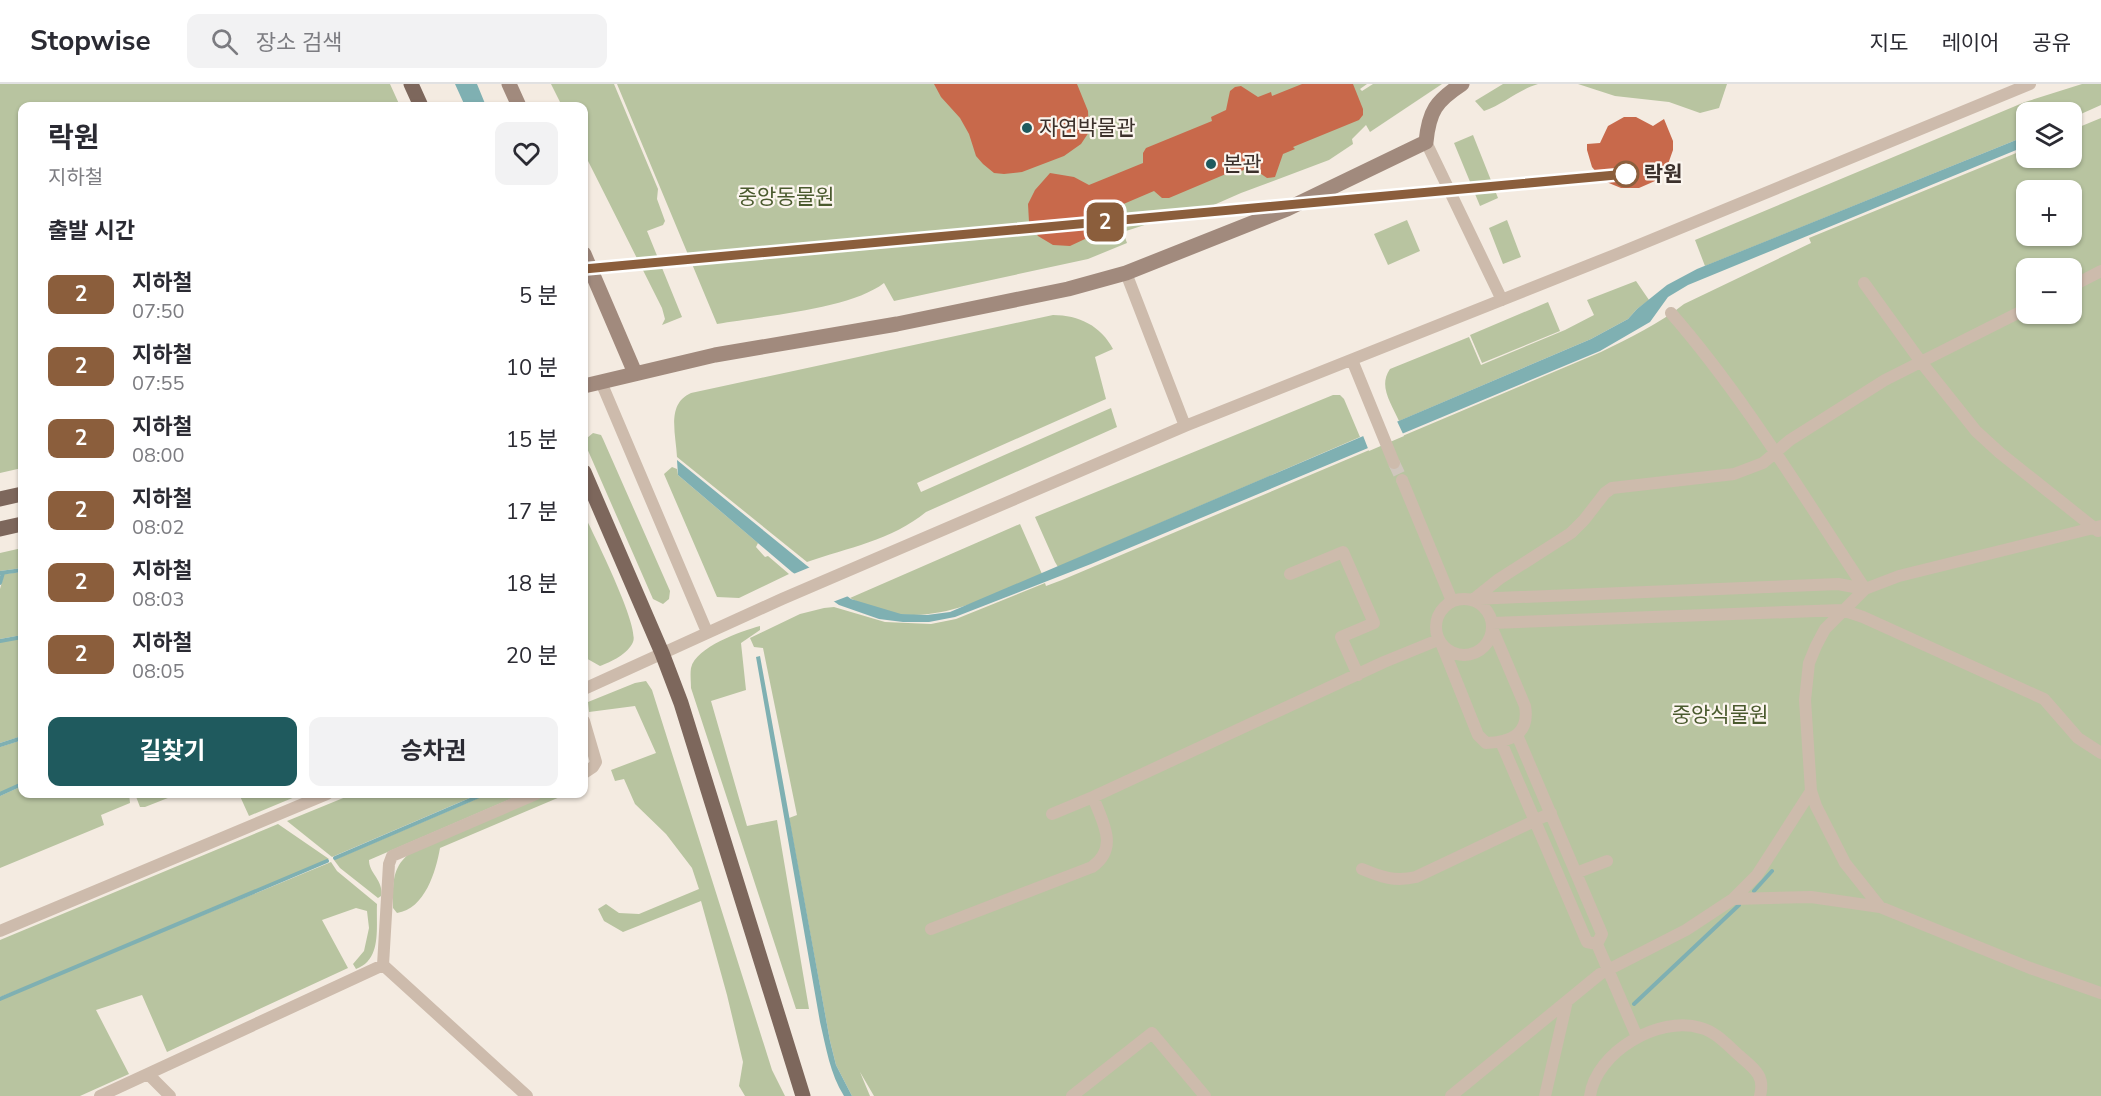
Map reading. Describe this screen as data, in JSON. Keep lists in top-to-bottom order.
{
  "parks": ["중앙동물원", "중앙식물원"],
  "places": ["자연박물관", "본관", "락원"],
  "lines": ["metro line 2"],
  "page": {
    "header": "Stopwise",
    "search": "장소 검색",
    "nav": ["지도", "레이어", "공유"],
    "on_map": "2",
    "map_buttons": ["+", "−"],
    "heading": [
      ["락원", "지하철"],
      "출발 시간"
    ],
    "list": [
      {
        "mark": "2",
        "name": "지하철",
        "note": "07:50",
        "value": "5 분"
      },
      {
        "mark": "2",
        "name": "지하철",
        "note": "07:55",
        "value": "10 분"
      },
      {
        "mark": "2",
        "name": "지하철",
        "note": "08:00",
        "value": "15 분"
      },
      {
        "mark": "2",
        "name": "지하철",
        "note": "08:02",
        "value": "17 분"
      },
      {
        "mark": "2",
        "name": "지하철",
        "note": "08:03",
        "value": "18 분"
      },
      {
        "mark": "2",
        "name": "지하철",
        "note": "08:05",
        "value": "20 분"
      }
    ],
    "buttons": ["길찾기", "승차권"]
  }
}
